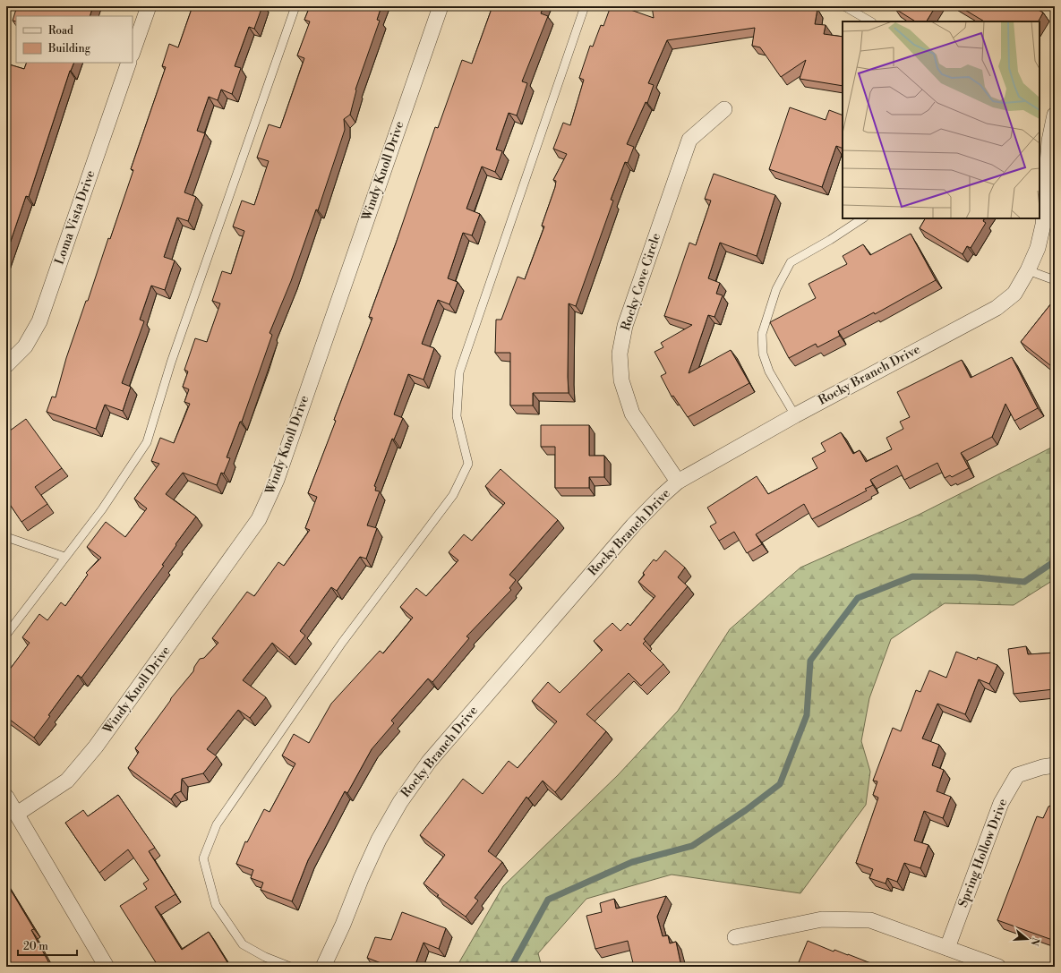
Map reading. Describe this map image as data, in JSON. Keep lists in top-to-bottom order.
{
  "streets": {
    "street": [
      "Windy Knoll Drive",
      "Loma Vista Drive",
      "Rocky Cove Circle",
      "Rocky Branch Drive",
      "Spring Hollow Drive"
    ]
  },
  "crossings": [
    ["Rocky Cove Circle", "Rocky Branch Drive"]
  ],
  "legend": ["Road", "Building"],
  "scale_bar": "20 m",
  "north": "right"
}
